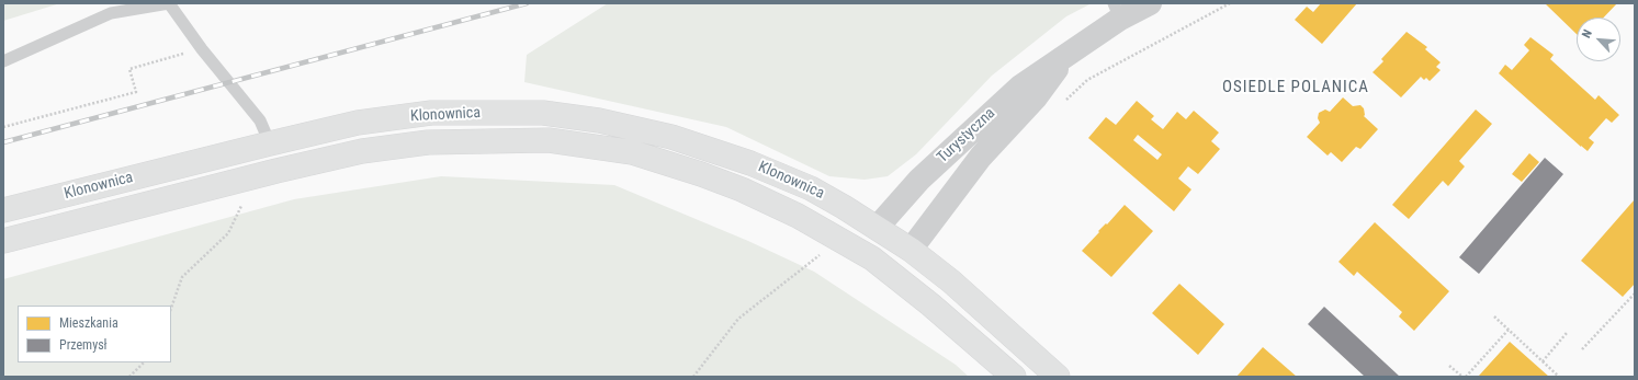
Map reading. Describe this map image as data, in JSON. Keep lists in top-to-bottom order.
{
  "streets": {
    "main road": ["Klonownica"],
    "street": ["Turystyczna"]
  },
  "crossings": [
    ["Klonownica", "Turystyczna"]
  ],
  "districts": ["OSIEDLE POLANICA"],
  "legend": ["Mieszkania", "Przemysł"],
  "north": "top left"
}
